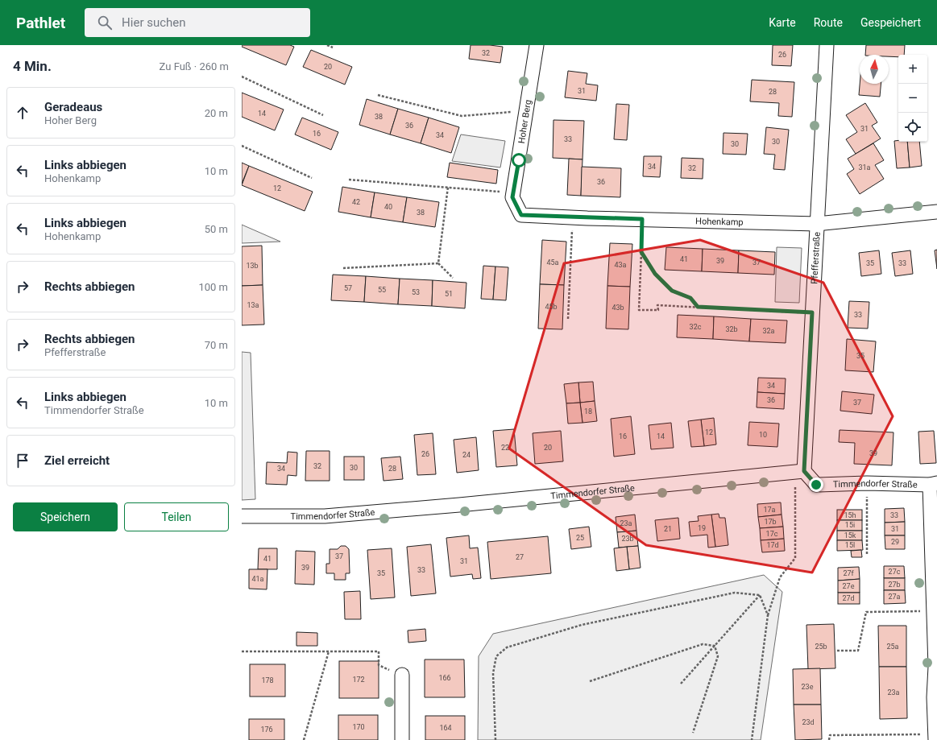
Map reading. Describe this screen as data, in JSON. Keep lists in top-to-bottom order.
{
  "streets": {
    "street": [
      "Hoher Berg",
      "Hohenkamp",
      "Pfefferstraße",
      "Timmendorfer Straße"
    ]
  },
  "crossings": [
    ["Hoher Berg", "Hohenkamp"],
    ["Hohenkamp", "Pfefferstraße"],
    ["Pfefferstraße", "Timmendorfer Straße"]
  ],
  "house_numbers": [
    "32",
    "26",
    "20",
    "31",
    "28",
    "14",
    "38",
    "36",
    "31",
    "16",
    "34",
    "33",
    "30",
    "30",
    "34",
    "31a",
    "32",
    "36",
    "12",
    "42",
    "40",
    "38",
    "41",
    "39",
    "45a",
    "37",
    "35",
    "33",
    "43a",
    "13b",
    "57",
    "55",
    "53",
    "51",
    "13a",
    "45b",
    "43b",
    "33",
    "32c",
    "32b",
    "32a",
    "35",
    "34",
    "36",
    "37",
    "18",
    "12",
    "10",
    "16",
    "14",
    "22",
    "20",
    "39",
    "26",
    "24",
    "32",
    "30",
    "34",
    "28",
    "17a",
    "15h",
    "33",
    "17b",
    "23a",
    "15i",
    "19",
    "21",
    "31",
    "17c",
    "15k",
    "25",
    "23b",
    "29",
    "17d",
    "15l",
    "37",
    "27",
    "41",
    "31",
    "39",
    "33",
    "27c",
    "35",
    "27f",
    "41a",
    "27b",
    "27e",
    "27a",
    "27d",
    "25b",
    "25a",
    "166",
    "172",
    "178",
    "23e",
    "23a",
    "23d",
    "170",
    "164",
    "176"
  ],
  "north": "top",
  "page": {
    "header": "Pathlet",
    "search": "Hier suchen",
    "nav": ["Karte", "Route", "Gespeichert"],
    "heading": ["4 Min.", "Zu Fuß · 260 m"],
    "map_buttons": ["+", "−"],
    "list": [
      ["Geradeaus", "Hoher Berg", "20 m"],
      ["Links abbiegen", "Hohenkamp", "10 m"],
      ["Links abbiegen", "Hohenkamp", "50 m"],
      ["Rechts abbiegen", "100 m"],
      ["Rechts abbiegen", "Pfefferstraße", "70 m"],
      ["Links abbiegen", "Timmendorfer Straße", "10 m"],
      "Ziel erreicht"
    ],
    "buttons": ["Speichern", "Teilen"]
  }
}
